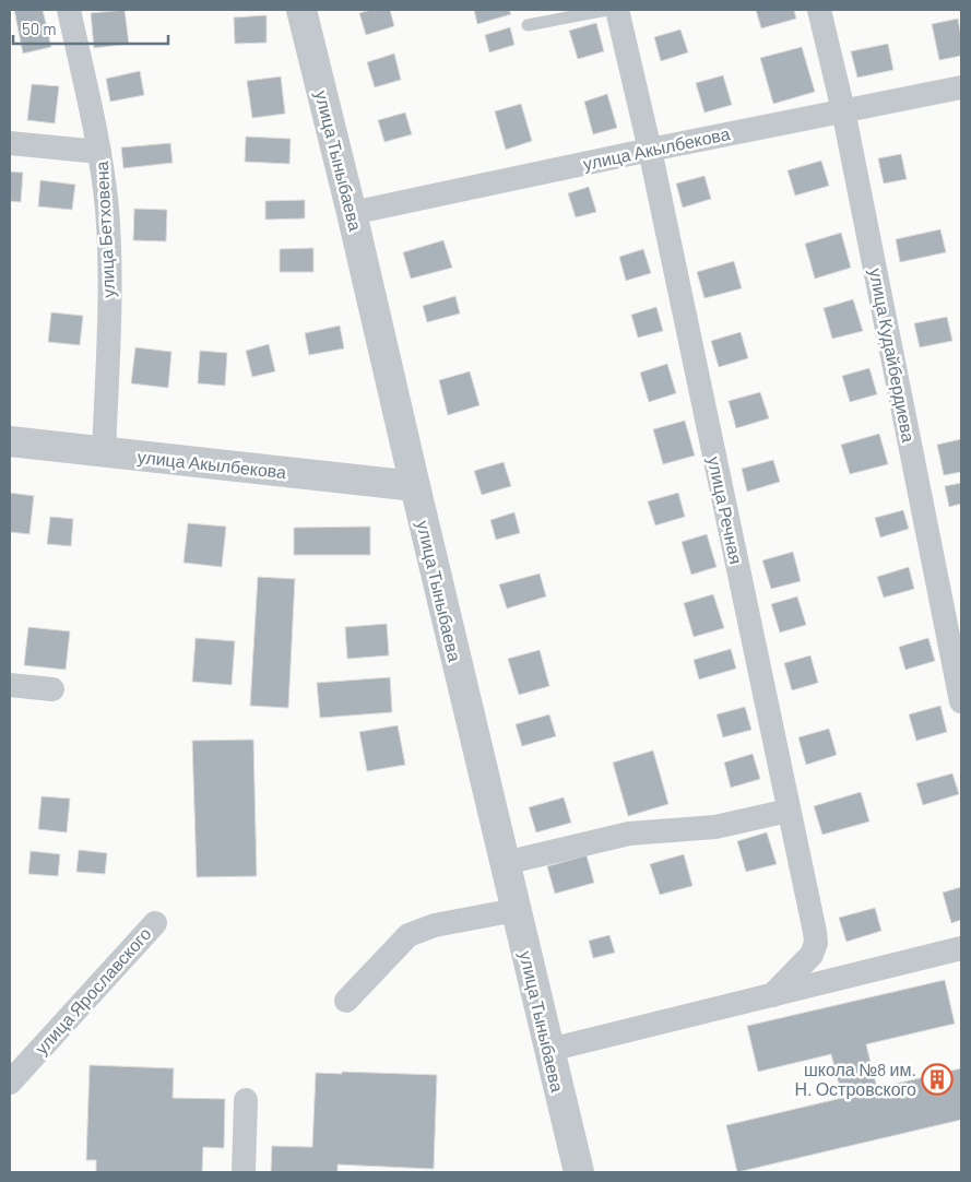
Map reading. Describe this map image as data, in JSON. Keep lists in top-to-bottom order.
{
  "streets": {
    "street": [
      "улица Акылбекова",
      "улица Тыныбаева",
      "улица Бетховена",
      "улица Кудайбердиева",
      "улица Речная",
      "улица Ярославского"
    ]
  },
  "crossings": [
    ["улица Акылбекова", "улица Тыныбаева"],
    ["улица Акылбекова", "улица Бетховена"],
    ["улица Акылбекова", "улица Кудайбердиева"],
    ["улица Акылбекова", "улица Речная"]
  ],
  "places": {
    "building": ["школа №8 им. Н. Островского"]
  },
  "scale_bar": "50 m"
}
